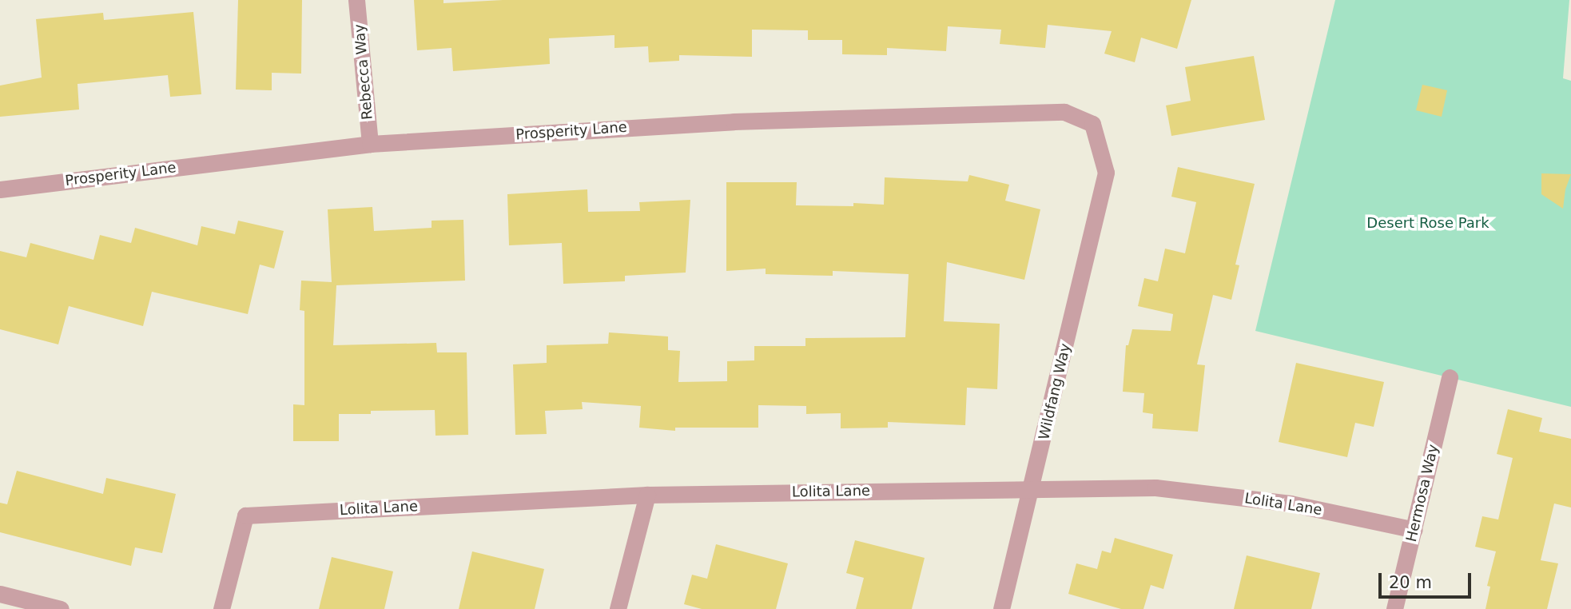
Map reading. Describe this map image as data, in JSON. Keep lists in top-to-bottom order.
{
  "streets": {
    "street": [
      "Rebecca Way",
      "Prosperity Lane",
      "Wildfang Way",
      "Lolita Lane",
      "Hermosa Way"
    ]
  },
  "crossings": [
    ["Rebecca Way", "Prosperity Lane"],
    ["Prosperity Lane", "Wildfang Way"],
    ["Wildfang Way", "Lolita Lane"],
    ["Lolita Lane", "Hermosa Way"]
  ],
  "parks": ["Desert Rose Park"],
  "scale_bar": "20 m"
}
